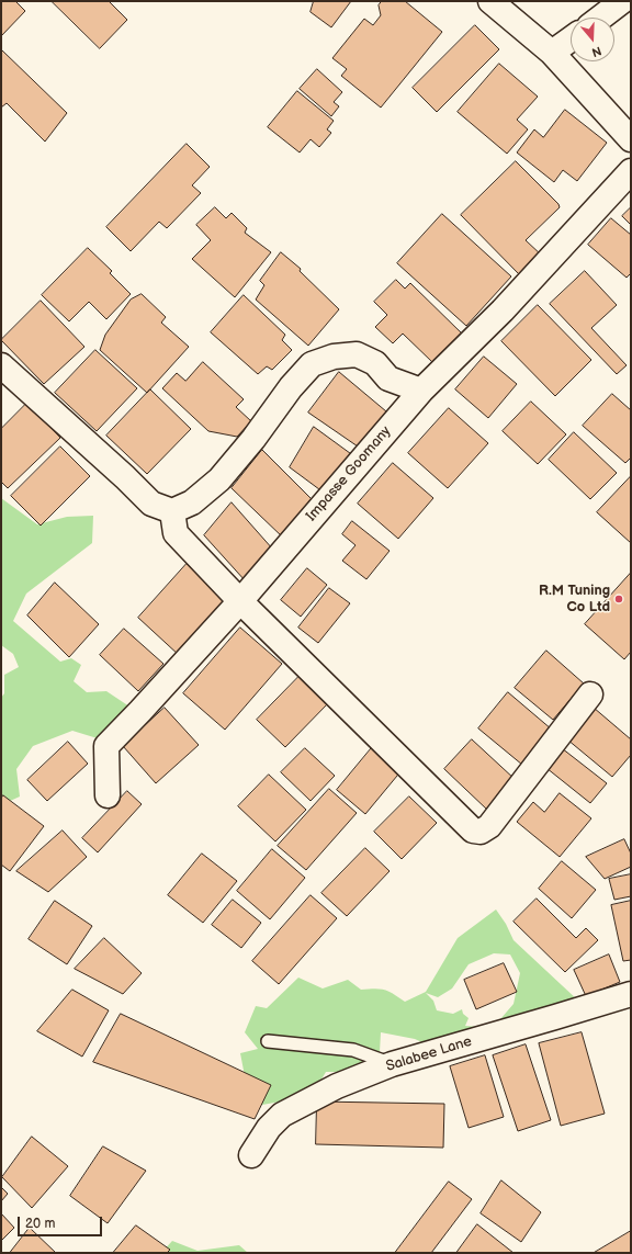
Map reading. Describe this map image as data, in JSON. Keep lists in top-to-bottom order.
{
  "streets": {
    "street": ["Impasse Goomany", "Salabee Lane"]
  },
  "places": ["R.M Tuning Co Ltd"],
  "scale_bar": "20 m",
  "north": "bottom"
}
